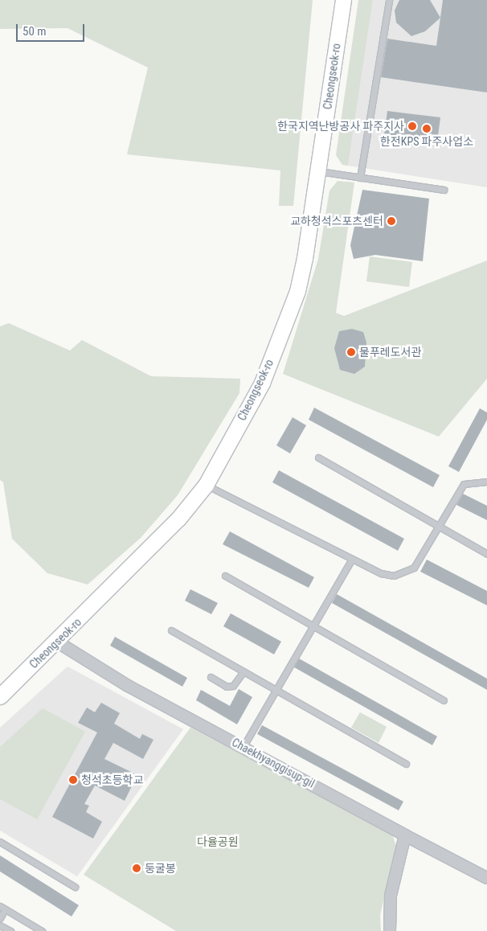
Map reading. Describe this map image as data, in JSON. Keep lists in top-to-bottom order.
{
  "streets": {
    "main road": ["Cheongseok-ro"],
    "street": ["Chaekhyanggisup-gil"]
  },
  "crossings": [
    ["Cheongseok-ro", "Chaekhyanggisup-gil"]
  ],
  "parks": ["다율공원"],
  "places": [
    "한국지역난방공사 파주지사",
    "한전KPS 파주사업소",
    "교하청석스포츠센터",
    "물푸레도서관",
    "청석초등학교",
    "둥굴봉"
  ],
  "scale_bar": "50 m"
}
